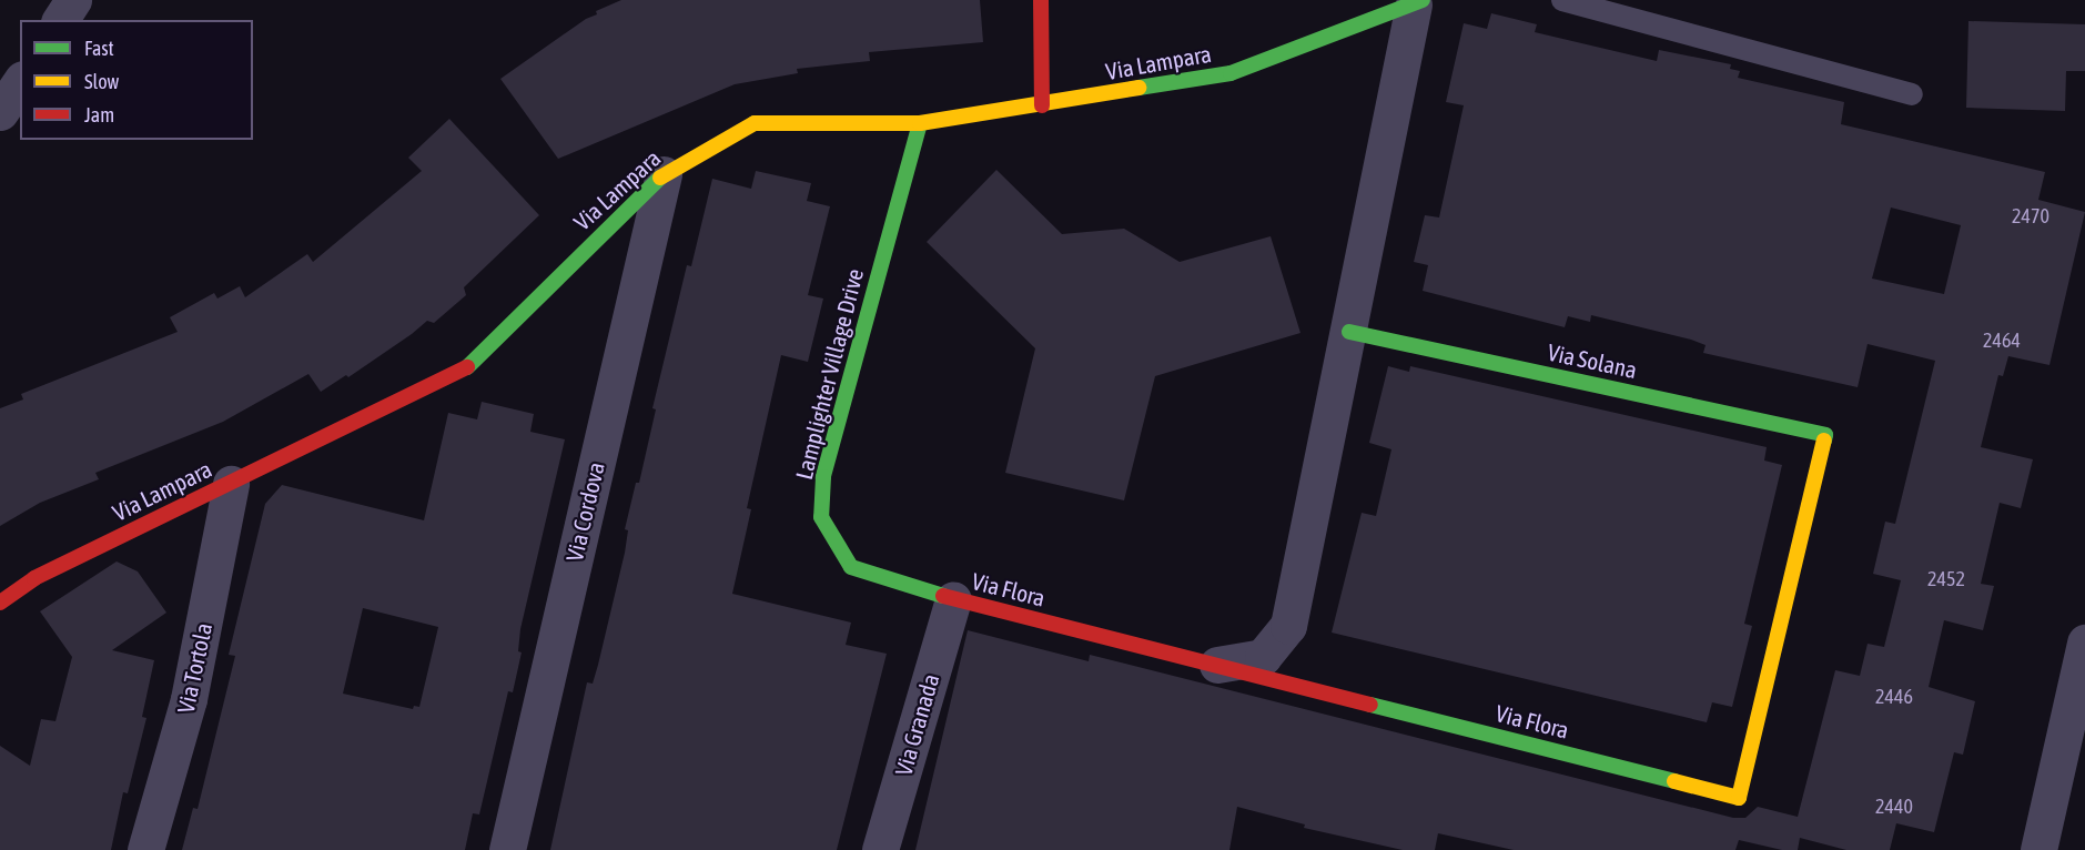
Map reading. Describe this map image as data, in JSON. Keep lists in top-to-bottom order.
{
  "streets": {
    "street": [
      "Via Lampara",
      "Via Solana",
      "Lamplighter Village Drive",
      "Via Cordova",
      "Via Flora",
      "Via Tortola",
      "Via Granada"
    ]
  },
  "crossings": [
    ["Via Lampara", "Lamplighter Village Drive"],
    ["Via Lampara", "Via Cordova"],
    ["Via Lampara", "Via Tortola"],
    ["Via Solana", "Via Flora"],
    ["Lamplighter Village Drive", "Via Flora"],
    ["Lamplighter Village Drive", "Via Granada"],
    ["Via Flora", "Via Granada"]
  ],
  "house_numbers": [
    "2470",
    "2464",
    "2452",
    "2446",
    "2440"
  ],
  "legend": ["Fast", "Slow", "Jam"]
}
